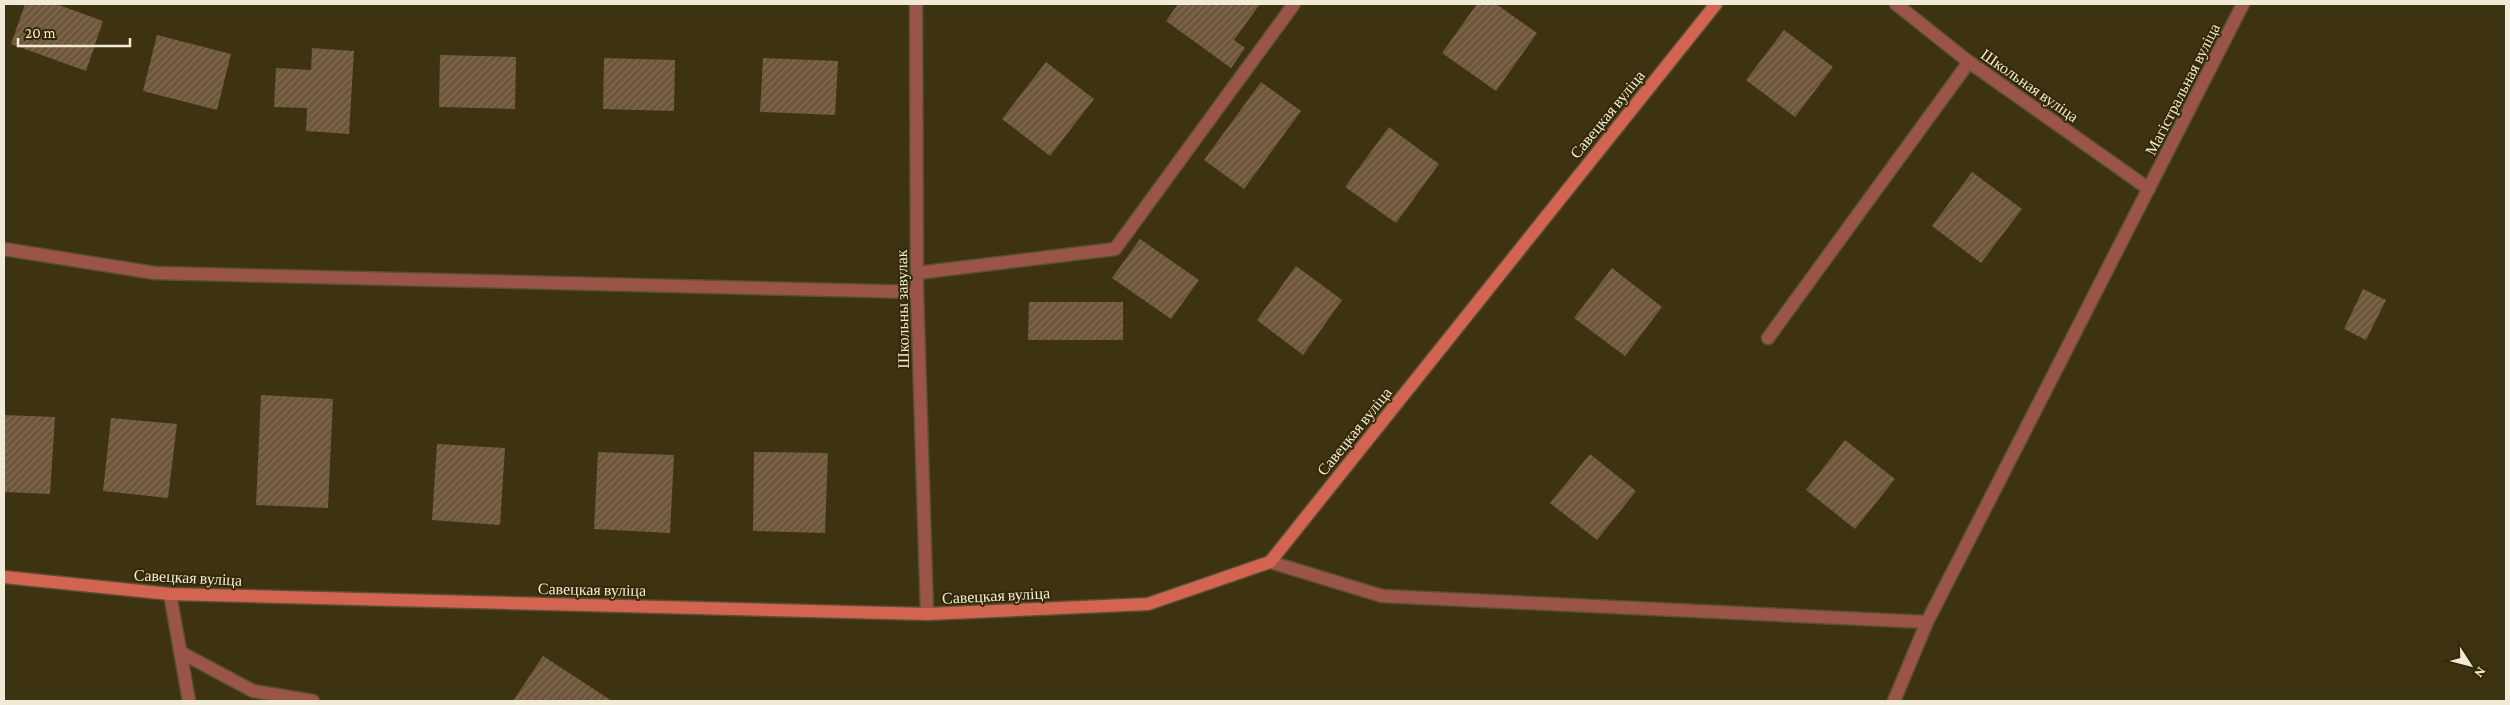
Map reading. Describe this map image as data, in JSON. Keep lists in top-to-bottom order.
{
  "streets": {
    "street": [
      "Школьная вуліца",
      "Магістральная вуліца",
      "Савецкая вуліца",
      "Школьны завулак"
    ]
  },
  "crossings": [
    ["Школьная вуліца", "Магістральная вуліца"],
    ["Савецкая вуліца", "Школьны завулак"]
  ],
  "scale_bar": "20 m",
  "north": "bottom right"
}
